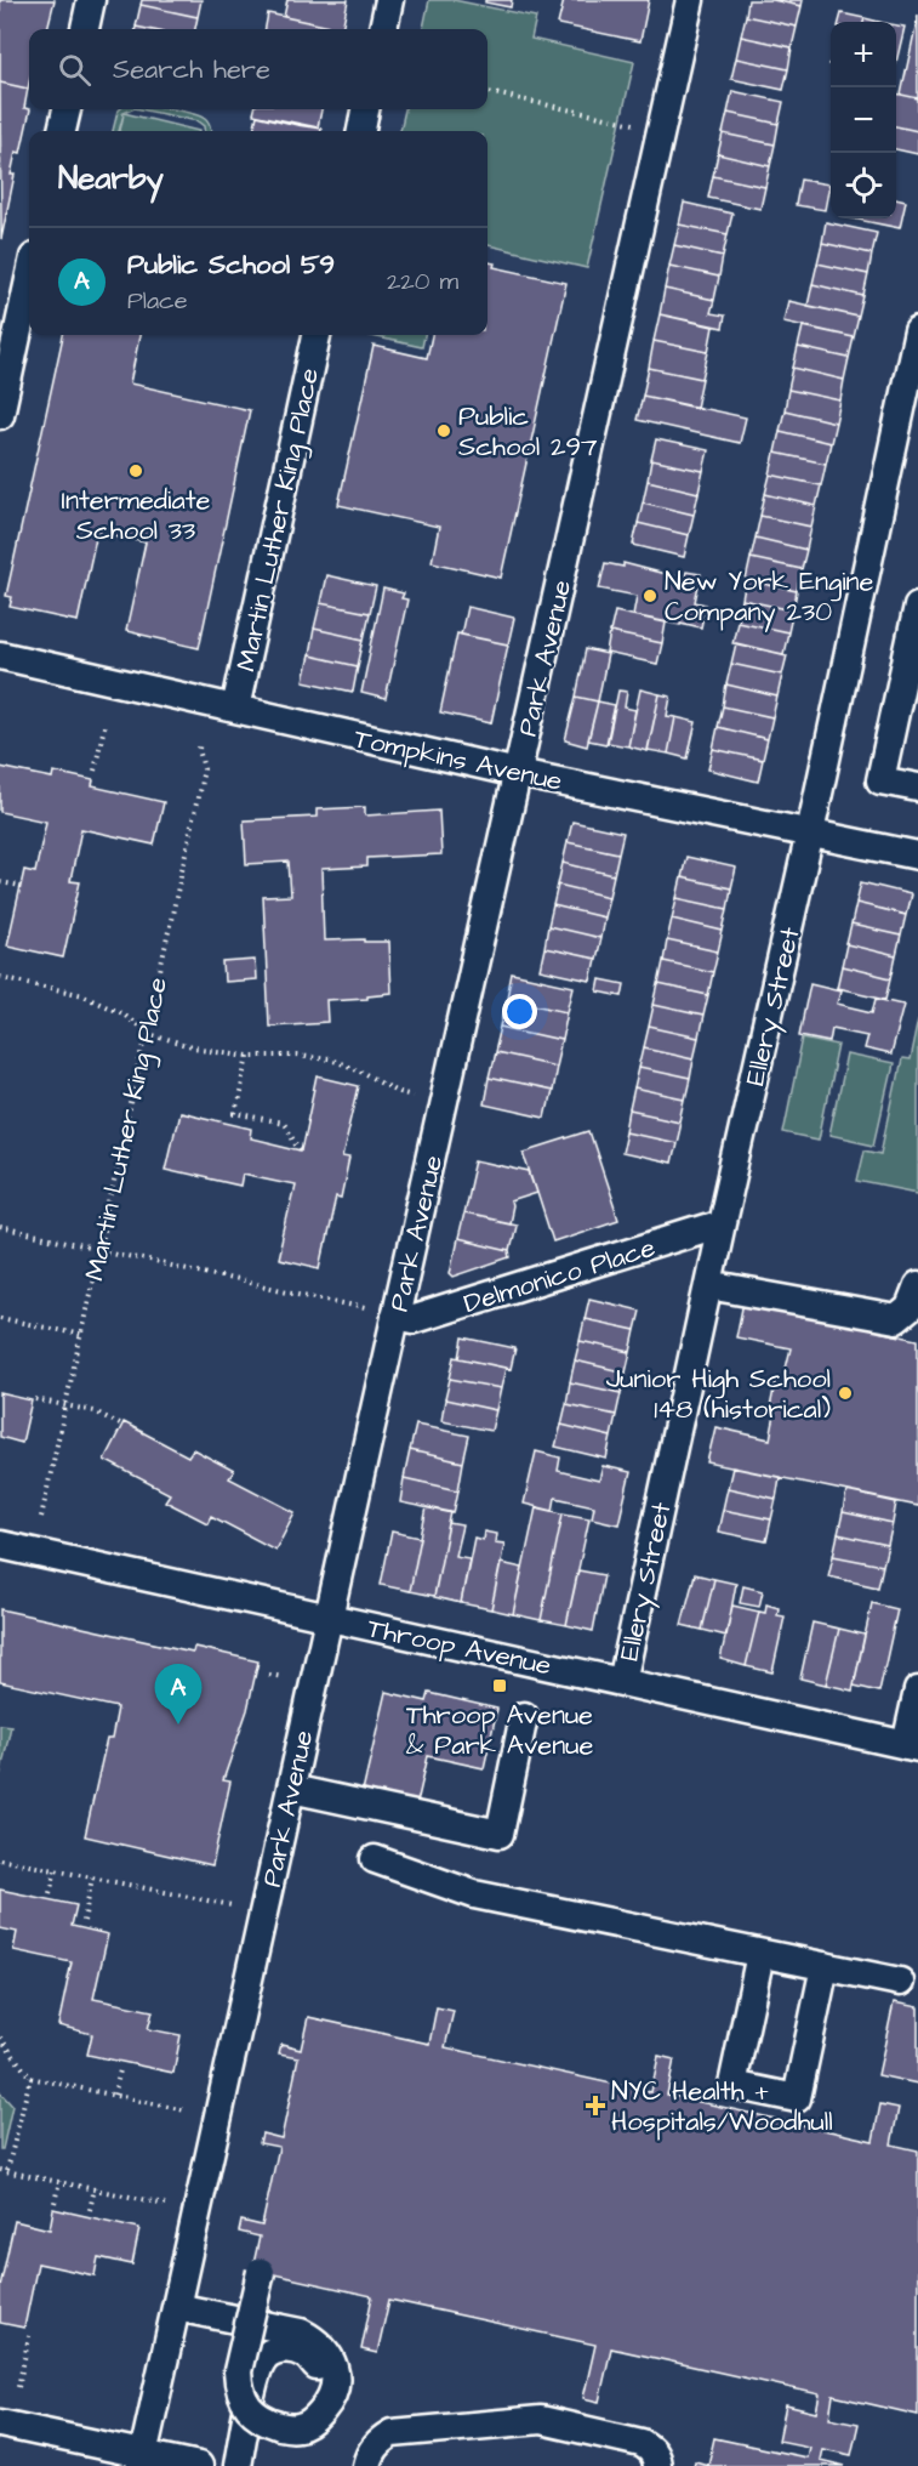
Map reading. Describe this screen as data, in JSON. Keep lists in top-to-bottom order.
{
  "streets": {
    "street": [
      "Martin Luther King Place",
      "Park Avenue",
      "Tompkins Avenue",
      "Ellery Street",
      "Delmonico Place",
      "Throop Avenue"
    ]
  },
  "crossings": [
    ["Martin Luther King Place", "Tompkins Avenue"],
    ["Park Avenue", "Tompkins Avenue"],
    ["Park Avenue", "Delmonico Place"],
    ["Park Avenue", "Throop Avenue"],
    ["Tompkins Avenue", "Ellery Street"],
    ["Ellery Street", "Delmonico Place"],
    ["Ellery Street", "Throop Avenue"]
  ],
  "places": {
    "other": [
      "Public School 297",
      "Intermediate School 33",
      "New York Engine Company 230",
      "Junior High School 148 (historical)"
    ],
    "transit": ["Throop Avenue & Park Avenue"],
    "health": ["NYC Health + Hospitals/Woodhull"]
  },
  "page": {
    "map_buttons": ["+", "−"],
    "search": "Search here",
    "heading": "Nearby",
    "list": [
      {
        "mark": "A",
        "name": "Public School 59",
        "note": "Place",
        "value": "220 m"
      }
    ],
    "pins": "A"
  }
}
